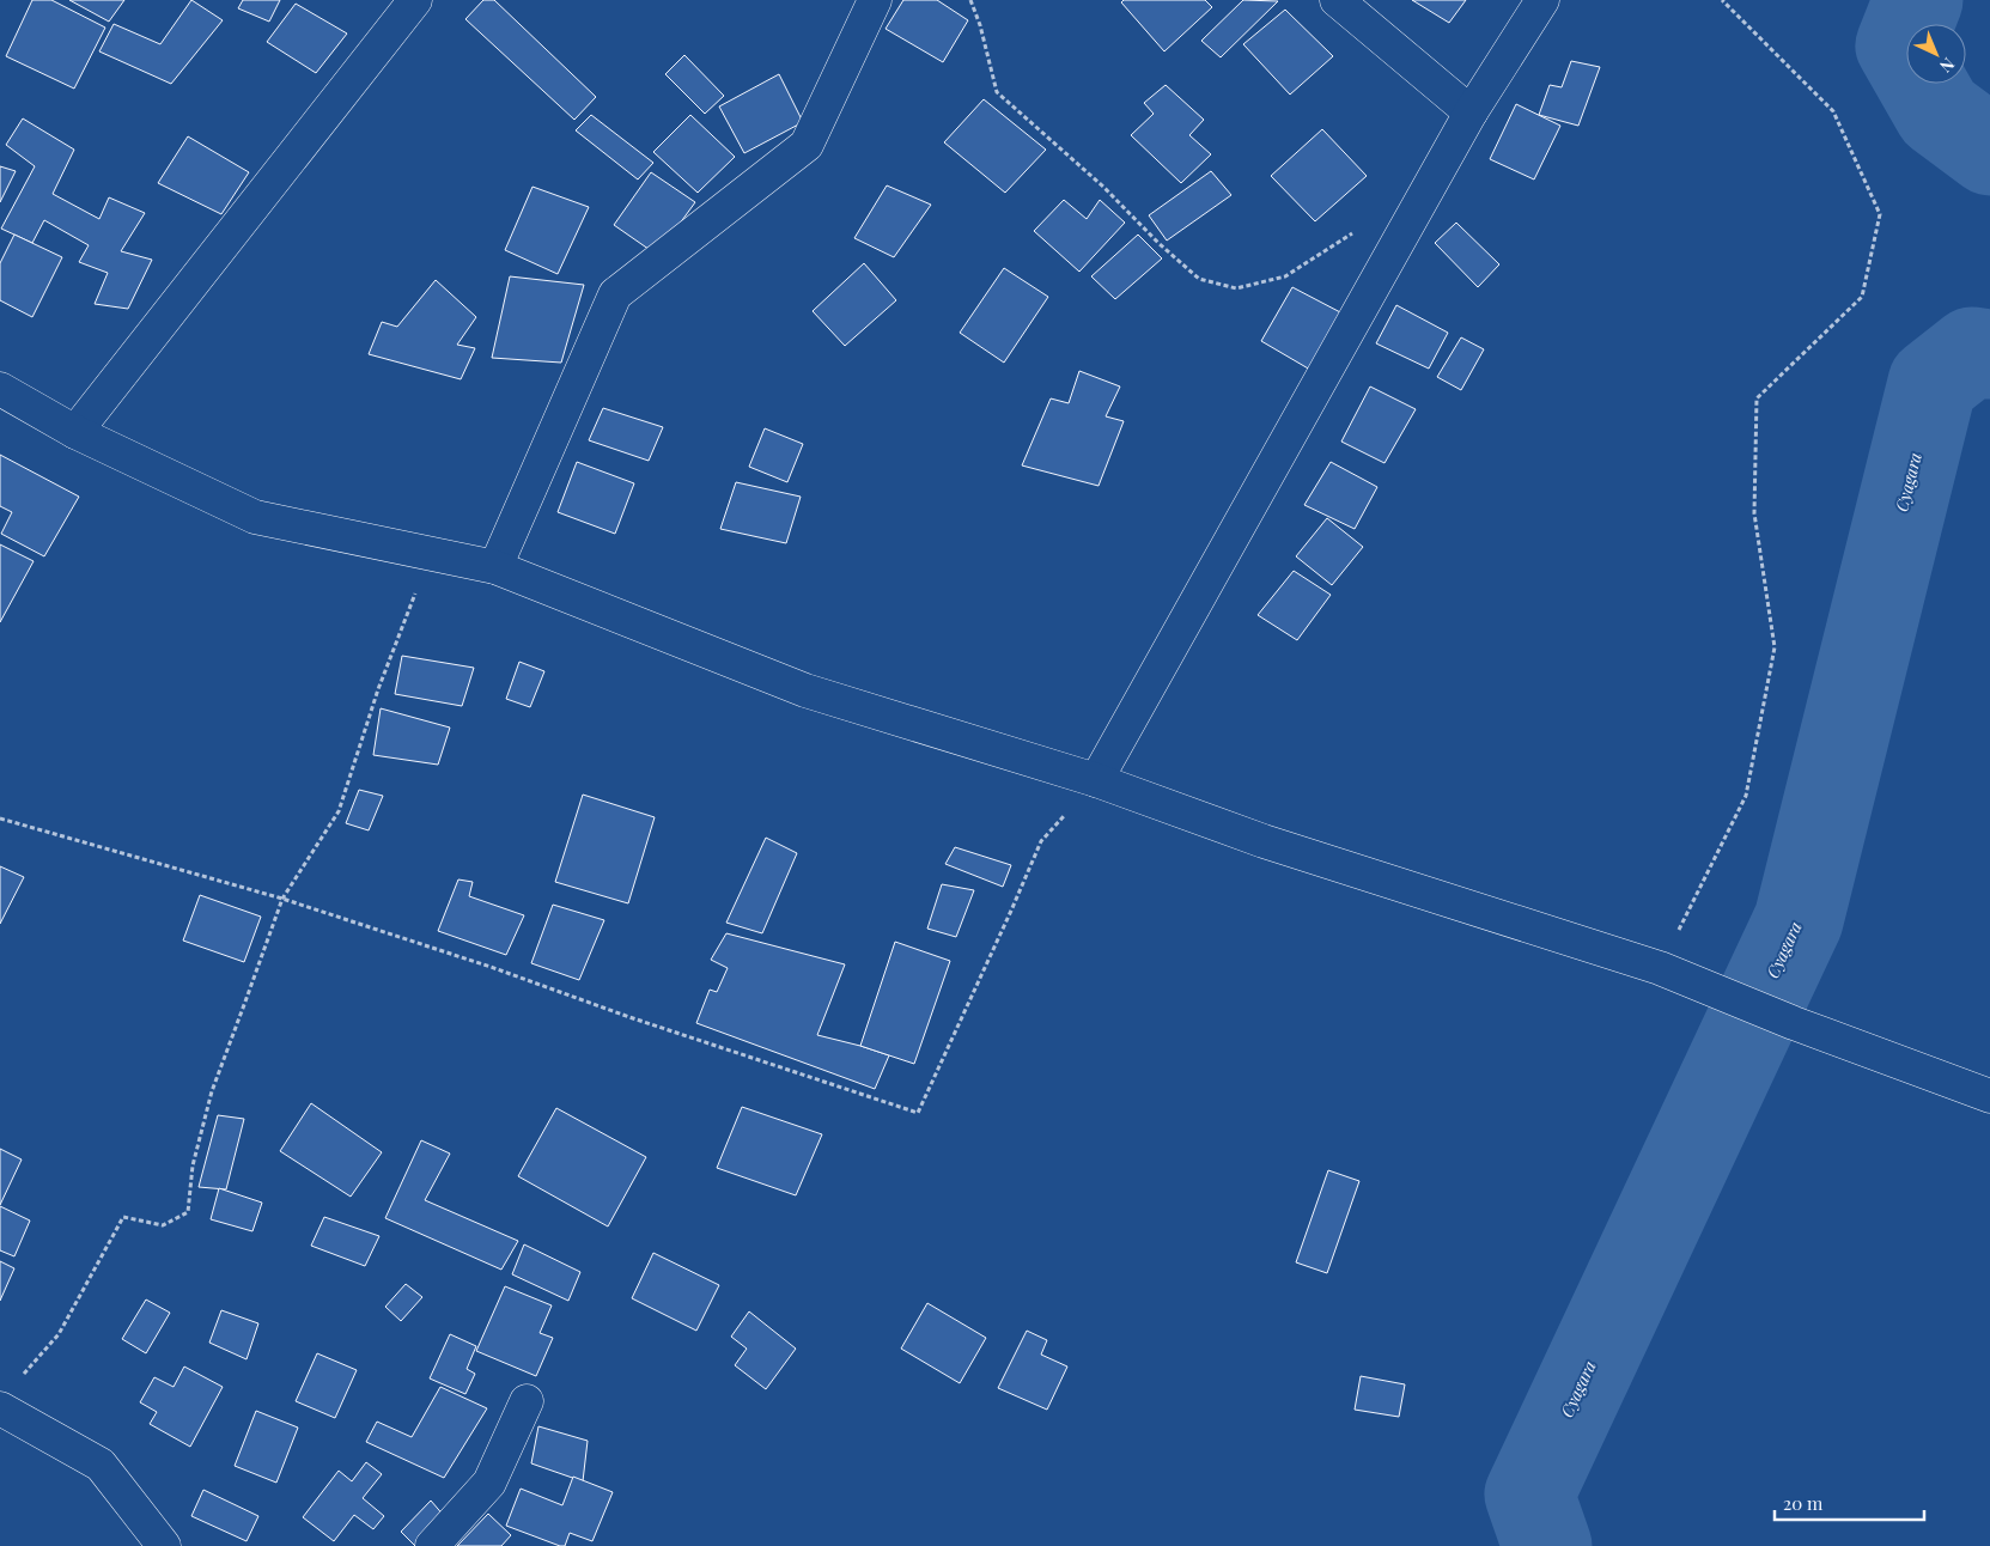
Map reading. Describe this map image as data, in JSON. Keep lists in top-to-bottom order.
{
  "water": ["Cyagara"],
  "scale_bar": "20 m",
  "north": "bottom right"
}
